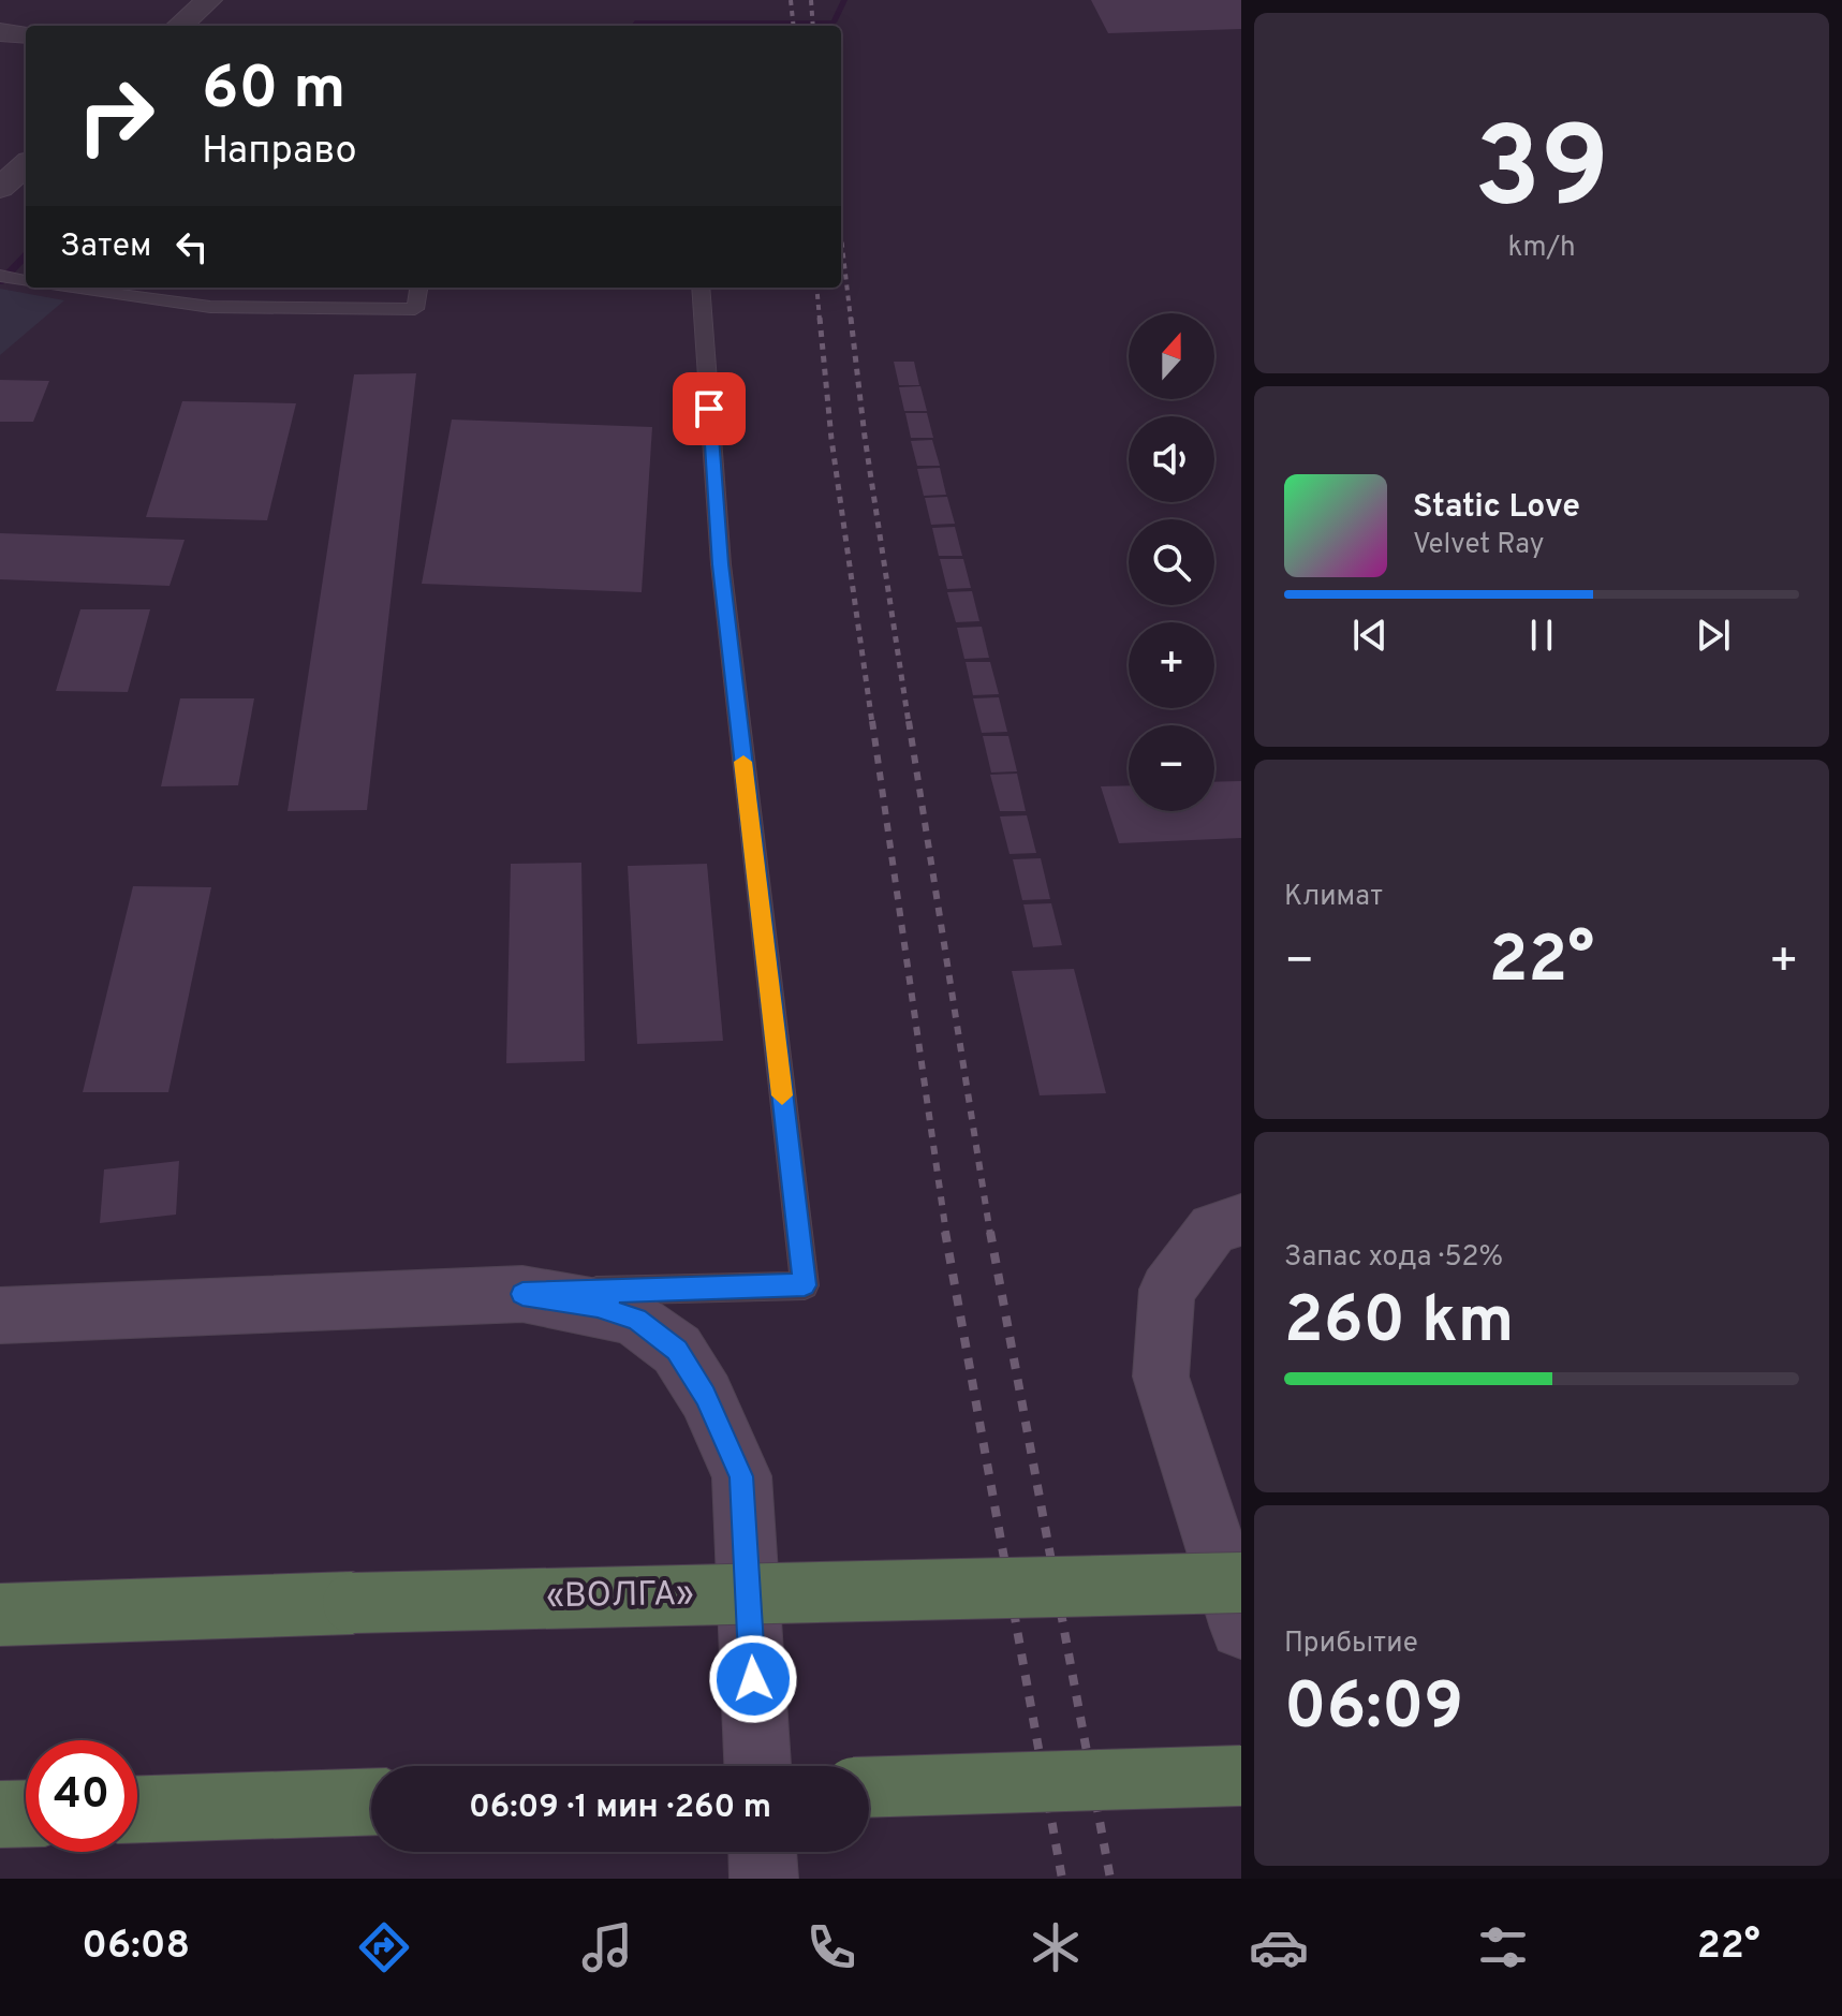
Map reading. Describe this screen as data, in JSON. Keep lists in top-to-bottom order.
{
  "streets": {
    "highway": ["«ВОЛГА»"]
  },
  "north": "top",
  "page": {
    "tile": [
      ["39", "km/h"],
      "Климат",
      ["Запас хода · 52%", "260 km"],
      ["Прибытие", "06:09"]
    ],
    "turn": ["60 m", "Направо"],
    "then": "Затем",
    "map_buttons": ["+", "−"],
    "song": ["Static Love", "Velvet Ray"],
    "heat": ["−", "22°", "+"],
    "limit": "40",
    "trip": "06:09 · 1 мин · 260 m",
    "tabs": ["06:08", "22°"]
  }
}
